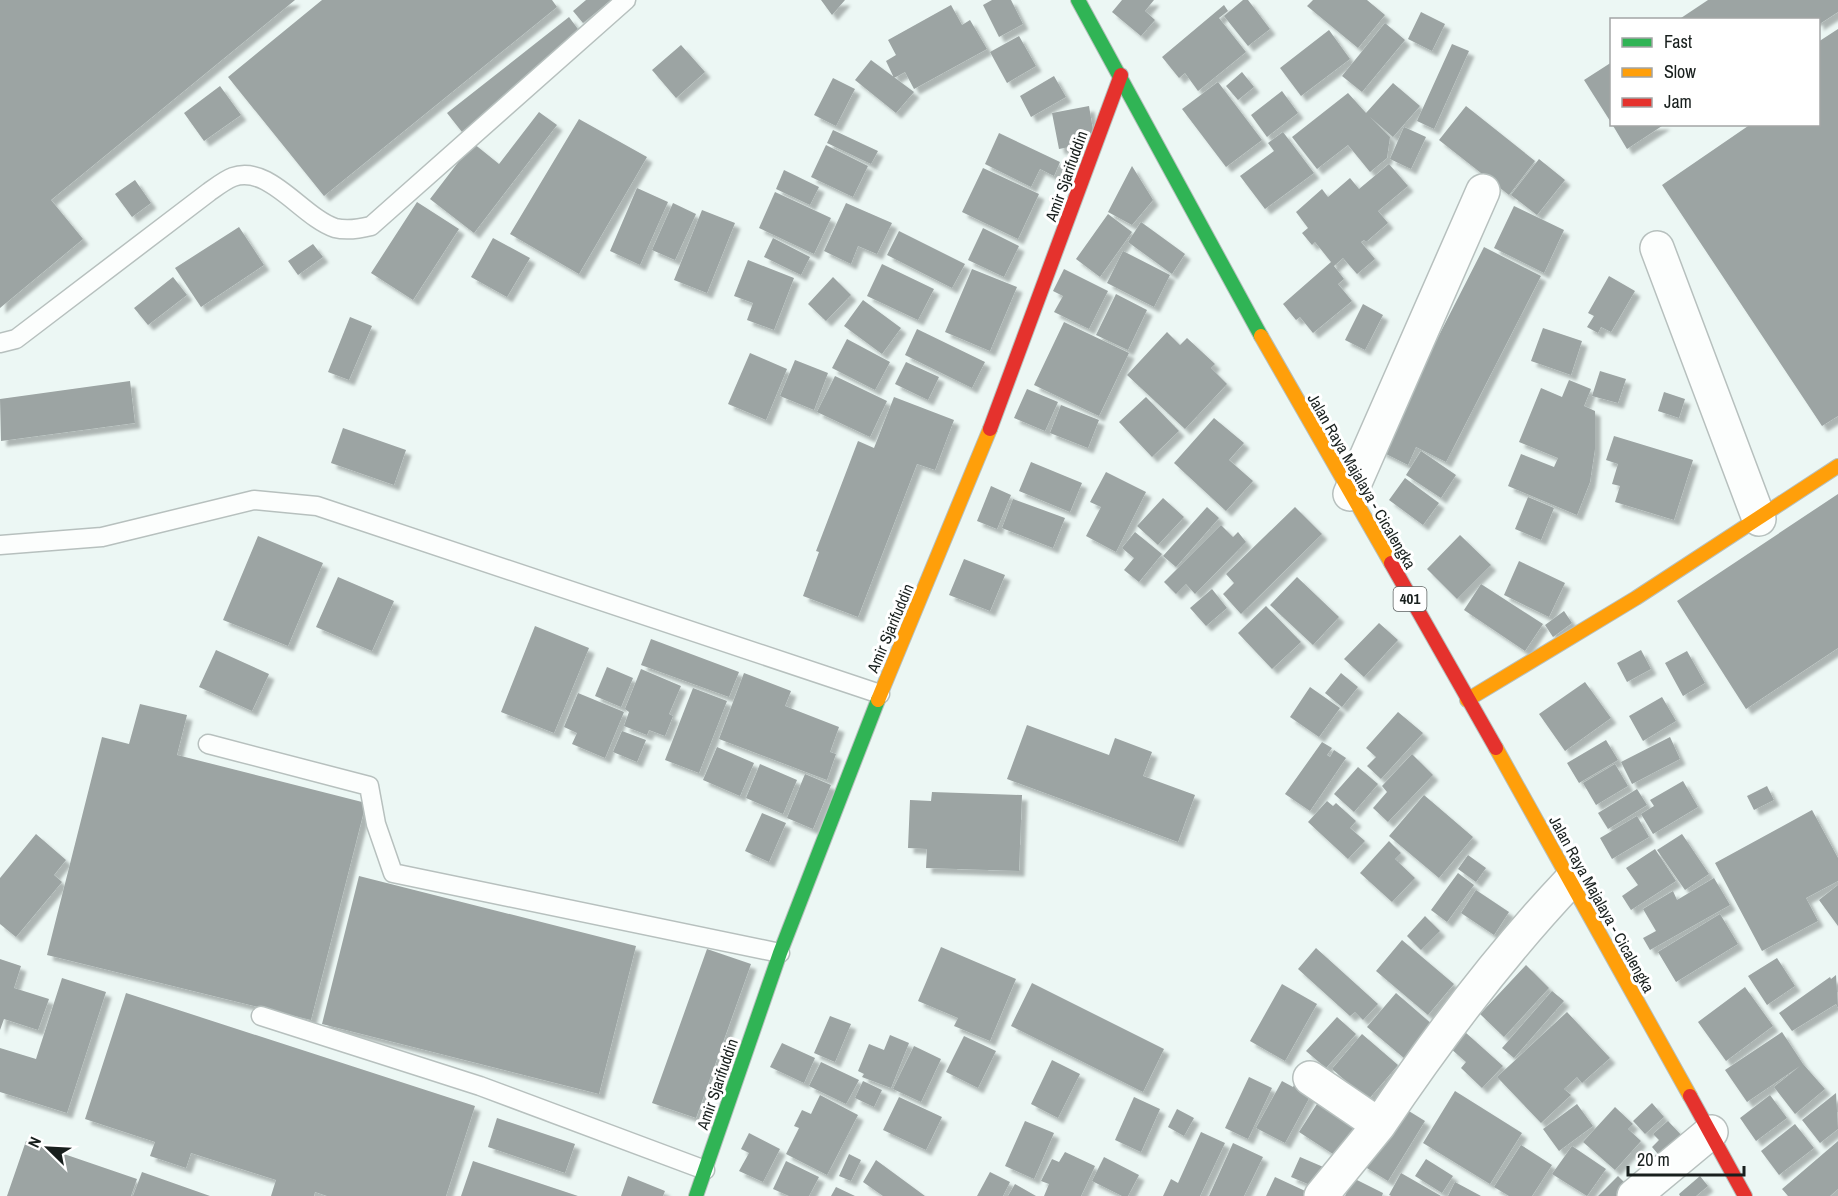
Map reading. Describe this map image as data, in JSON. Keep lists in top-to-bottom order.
{
  "streets": {
    "main road": ["Amir Sjarifuddin", "Jalan Raya Majalaya - Cicalengka", "401"]
  },
  "crossings": [
    ["Amir Sjarifuddin", "Jalan Raya Majalaya - Cicalengka"]
  ],
  "legend": ["Fast", "Slow", "Jam"],
  "scale_bar": "20 m",
  "north": "top left"
}
